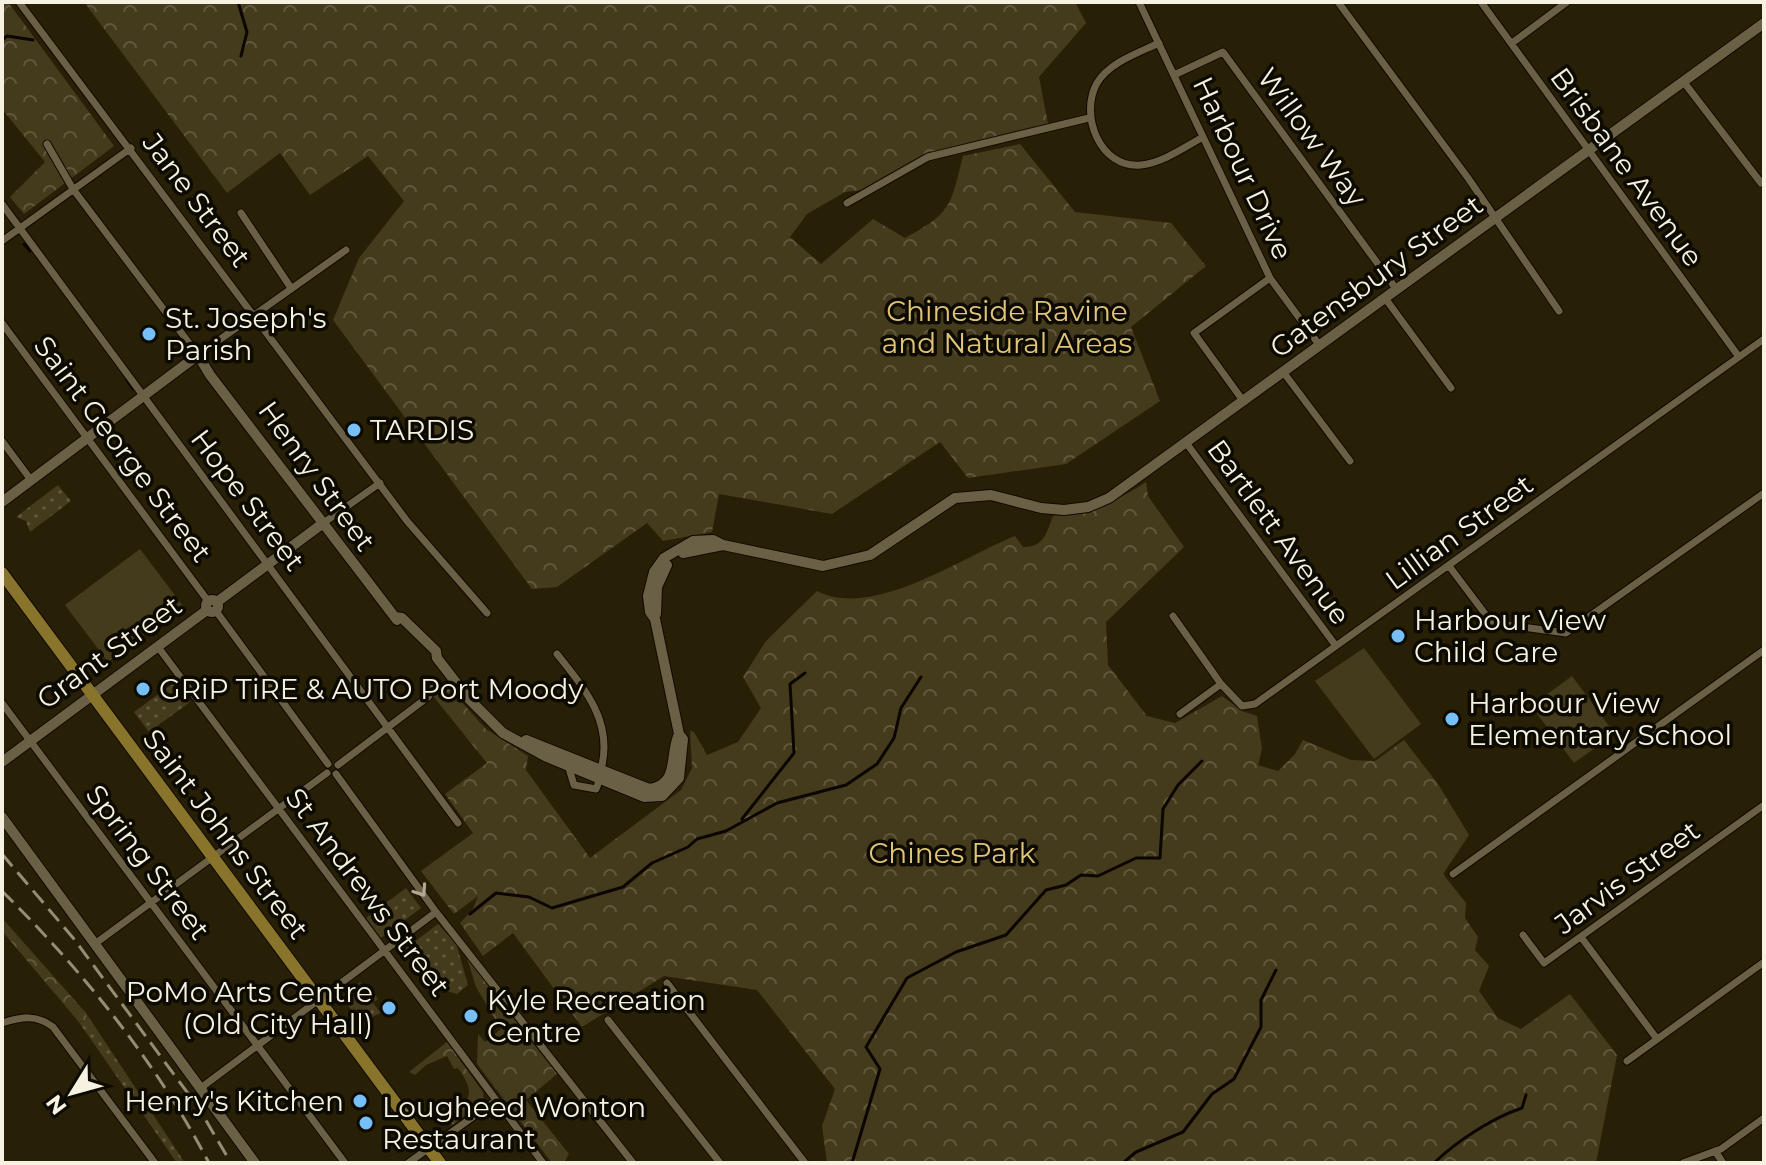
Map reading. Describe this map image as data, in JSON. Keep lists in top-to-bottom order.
{
  "streets": {
    "main road": ["Saint Johns Street"],
    "street": [
      "Willow Way",
      "Brisbane Avenue",
      "Harbour Drive",
      "Jane Street",
      "Gatensbury Street",
      "Saint George Street",
      "Henry Street",
      "Hope Street",
      "Bartlett Avenue",
      "Lillian Street",
      "Grant Street",
      "Spring Street",
      "Jarvis Street",
      "St Andrews Street"
    ]
  },
  "crossings": [
    ["Willow Way", "Harbour Drive"],
    ["Willow Way", "Gatensbury Street"],
    ["Brisbane Avenue", "Gatensbury Street"],
    ["Brisbane Avenue", "Lillian Street"],
    ["Harbour Drive", "Gatensbury Street"],
    ["Jane Street", "Grant Street"],
    ["Gatensbury Street", "Bartlett Avenue"],
    ["Saint George Street", "Grant Street"],
    ["Henry Street", "Grant Street"],
    ["Hope Street", "Grant Street"],
    ["Bartlett Avenue", "Lillian Street"],
    ["Grant Street", "Saint Johns Street"],
    ["Grant Street", "Spring Street"],
    ["Grant Street", "St Andrews Street"]
  ],
  "parks": ["Chineside Ravine and Natural Areas", "Chines Park"],
  "places": [
    "St. Joseph's Parish",
    "TARDIS",
    "Harbour View Child Care",
    "GRiP TiRE & AUTO Port Moody",
    "Harbour View Elementary School",
    "PoMo Arts Centre (Old City Hall)",
    "Kyle Recreation Centre",
    "Henry's Kitchen",
    "Lougheed Wonton Restaurant"
  ],
  "north": "bottom left"
}
